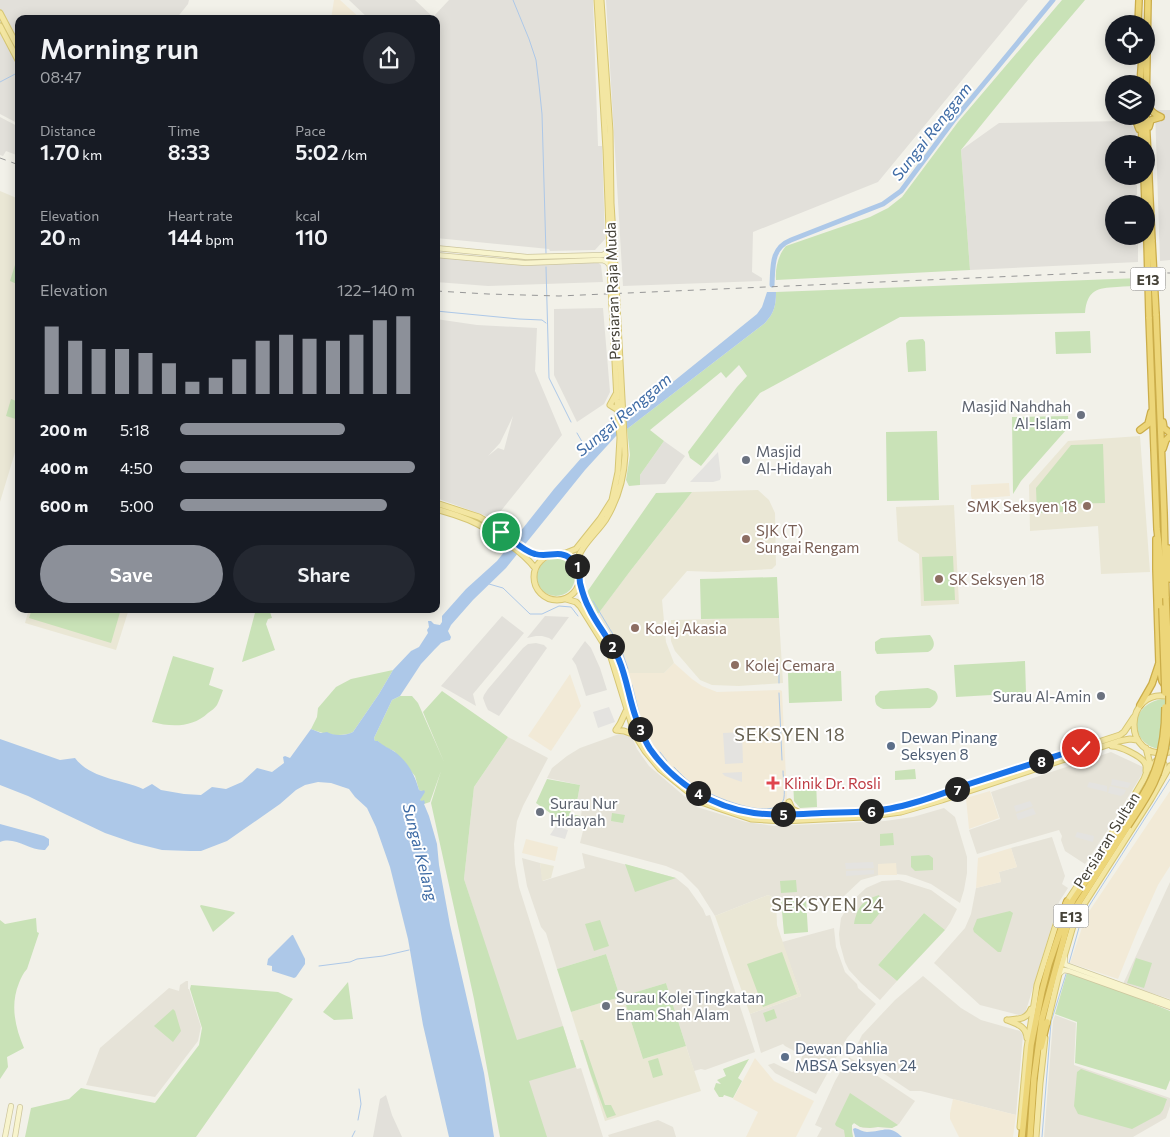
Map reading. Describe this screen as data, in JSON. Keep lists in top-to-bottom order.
{
  "streets": {
    "highway": ["E13"],
    "main road": ["Persiaran Raja Muda", "Persiaran Sultan"]
  },
  "crossings": [
    ["E13", "Persiaran Sultan"]
  ],
  "districts": ["SEKSYEN 18", "SEKSYEN 24"],
  "water": ["Sungai Renggam", "Sungai Kelang"],
  "places": {
    "other": [
      "Masjid Nahdhah Al-Islam",
      "Masjid Al-Hidayah",
      "SMK Seksyen 18",
      "SJK (T) Sungai Rengam",
      "SK Seksyen 18",
      "Kolej Akasia",
      "Kolej Cemara",
      "Surau Al-Amin",
      "Dewan Pinang Seksyen 8",
      "Surau Nur Hidayah",
      "Surau Kolej Tingkatan Enam Shah Alam",
      "Dewan Dahlia MBSA Seksyen 24"
    ],
    "health": ["Klinik Dr. Rosli"]
  },
  "page": {
    "map_buttons": ["+", "−"],
    "heading": ["Morning run", "08:47"],
    "stats": [
      ["Distance", "1.70 km"],
      ["Time", "8:33"],
      ["Pace", "5:02 /km"],
      ["Elevation", "20 m"],
      ["Heart rate", "144 bpm"],
      ["kcal", "110"]
    ],
    "chart": ["Elevation", "122–140 m"],
    "list": [
      {
        "name": "200 m",
        "note": "5:18"
      },
      {
        "name": "400 m",
        "note": "4:50"
      },
      {
        "name": "600 m",
        "note": "5:00"
      }
    ],
    "buttons": ["Save", "Share"],
    "pins": [
      "1",
      "2",
      "3",
      "8",
      "7",
      "4",
      "6",
      "5"
    ]
  }
}
